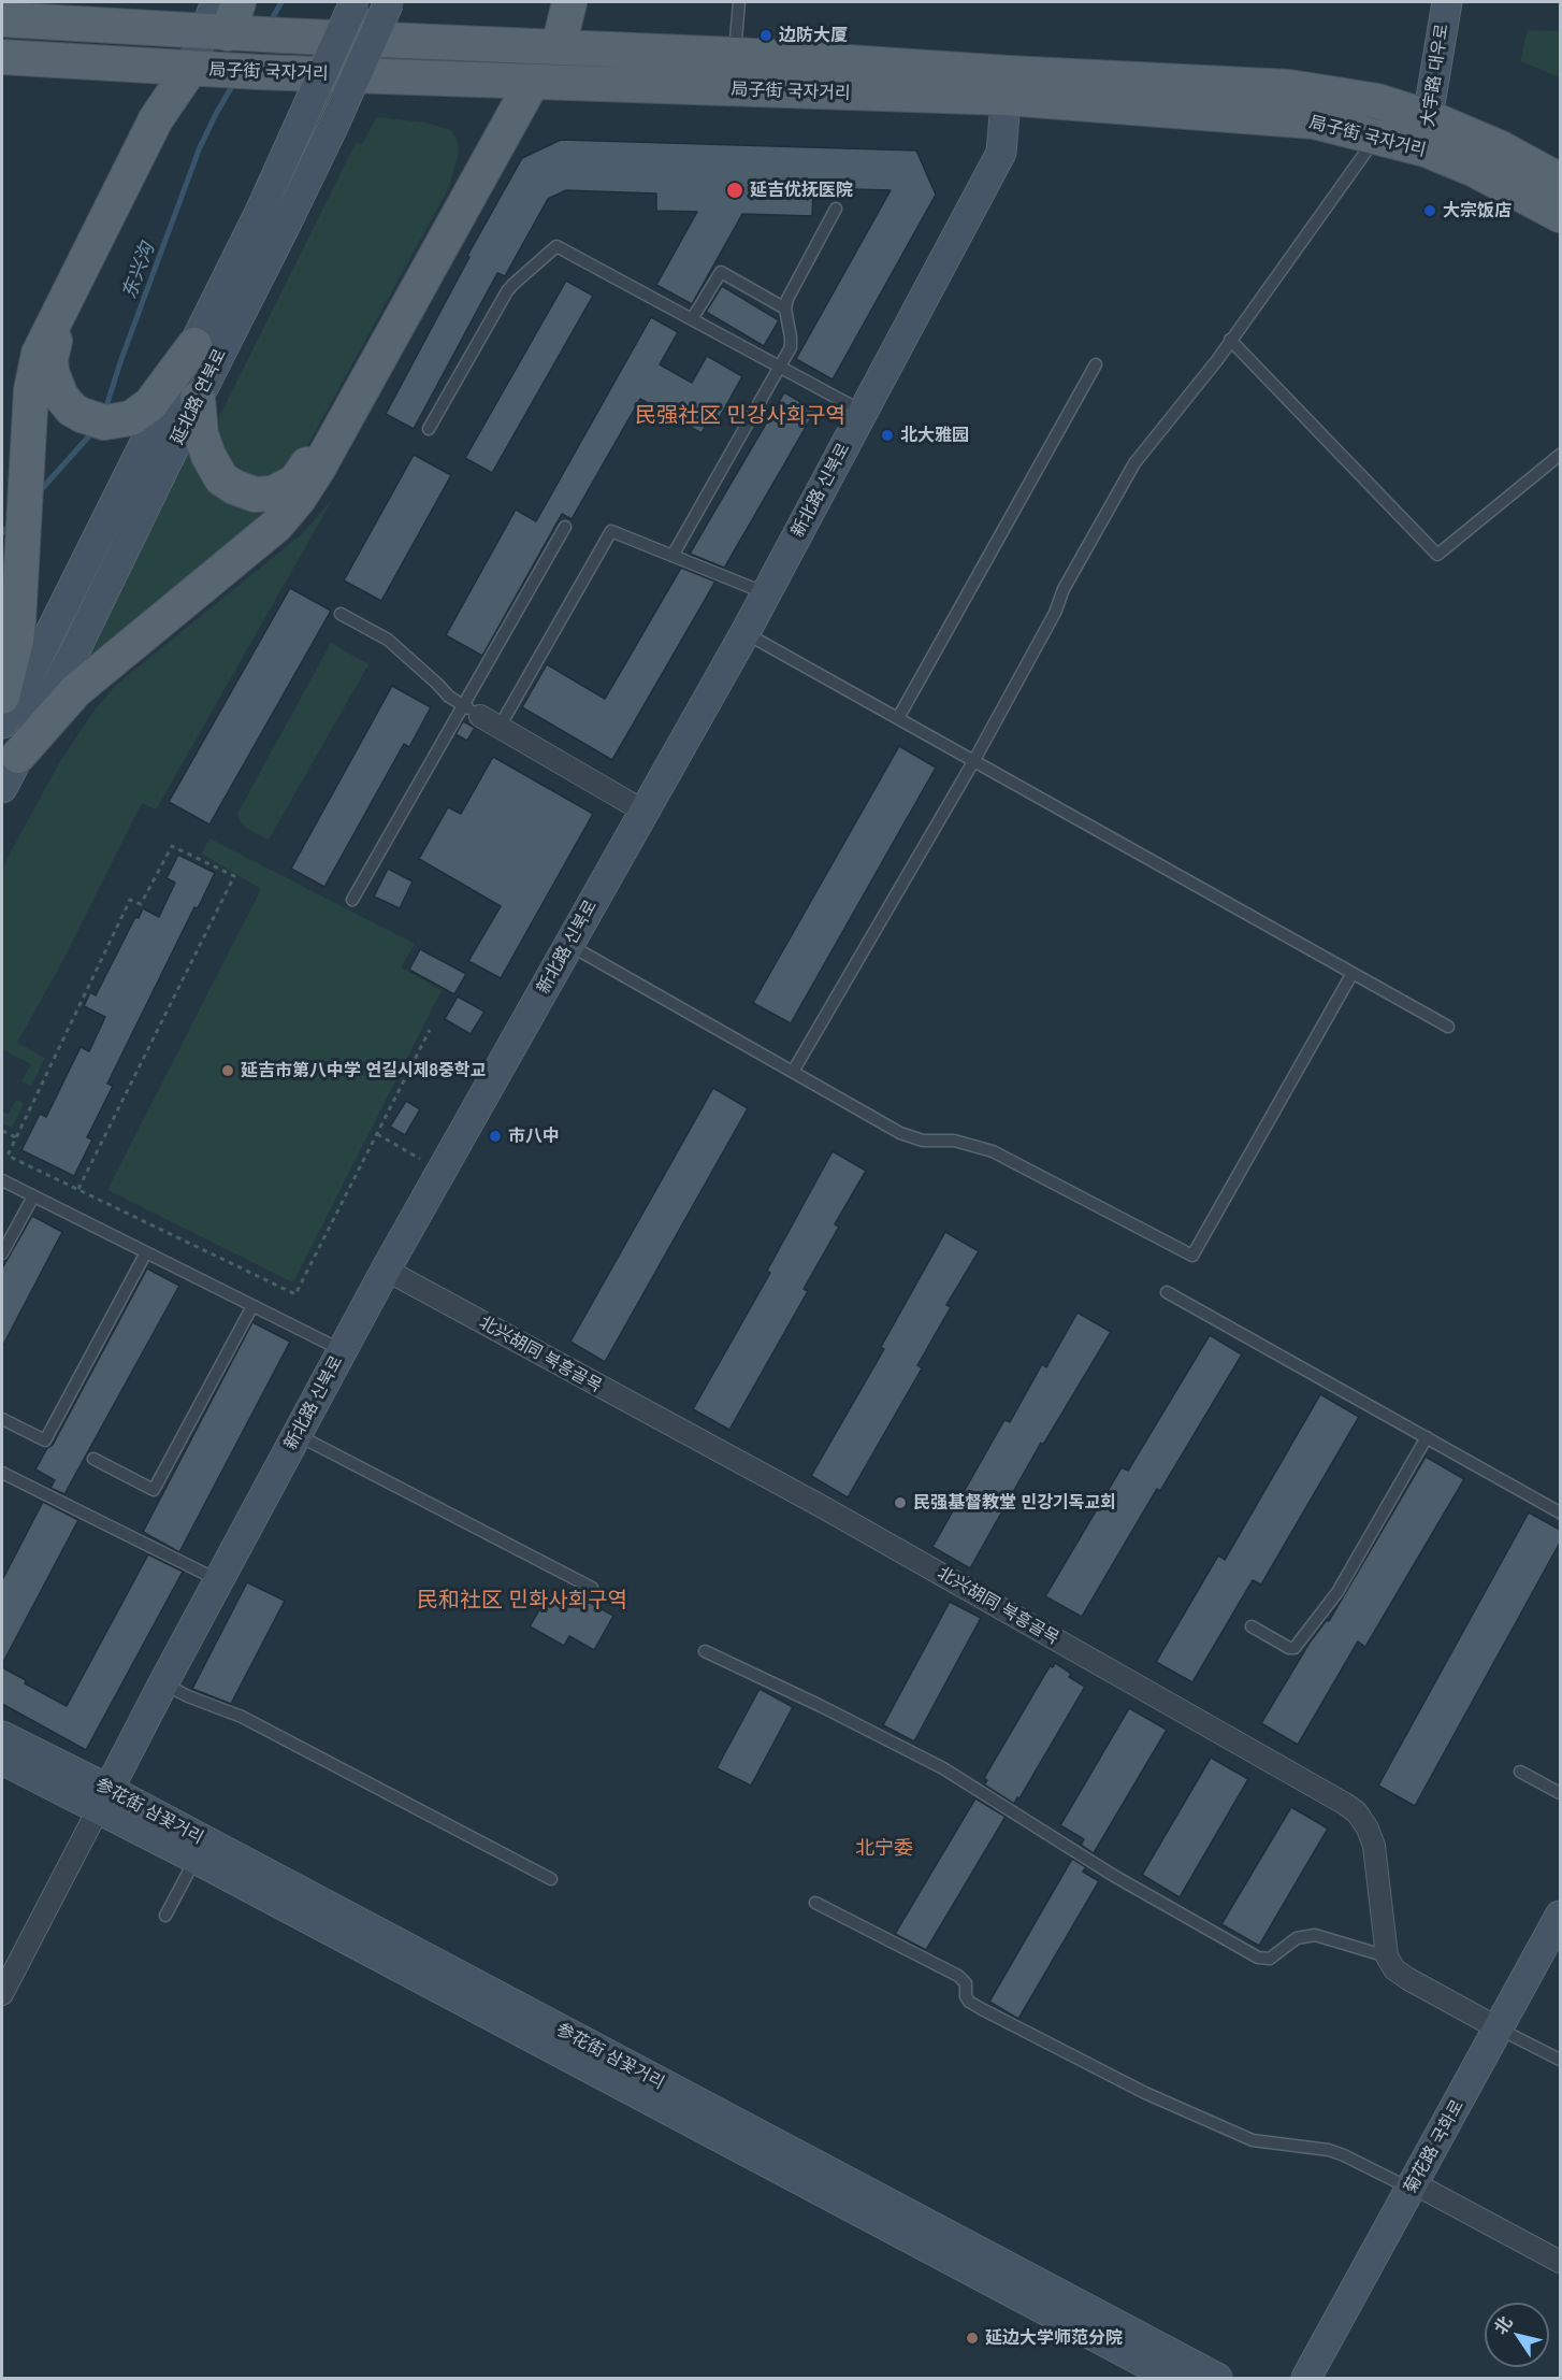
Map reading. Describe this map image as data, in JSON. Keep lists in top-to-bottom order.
{
  "streets": {
    "main road": [
      "局子街 국자거리",
      "大宇路 대우로",
      "延北路 연북로",
      "新北路 신북로",
      "参花街 삼꽃거리",
      "菊花路 국화로"
    ],
    "street": ["北兴胡同 북흥골목"]
  },
  "crossings": [
    ["局子街 국자거리", "大宇路 대우로"],
    ["局子街 국자거리", "新北路 신북로"],
    ["新北路 신북로", "北兴胡同 북흥골목"],
    ["新北路 신북로", "参花街 삼꽃거리"]
  ],
  "districts": ["民强社区 민강사회구역", "民和社区 민화사회구역", "北宁委"],
  "water": ["东兴沟"],
  "places": [
    "边防大厦",
    "延吉优抚医院",
    "大宗饭店",
    "北大雅园",
    "延吉市第八中学 연길시제8중학교",
    "市八中",
    "民强基督教堂 민강기독교회",
    "延边大学师范分院"
  ],
  "north": "top left"
}
